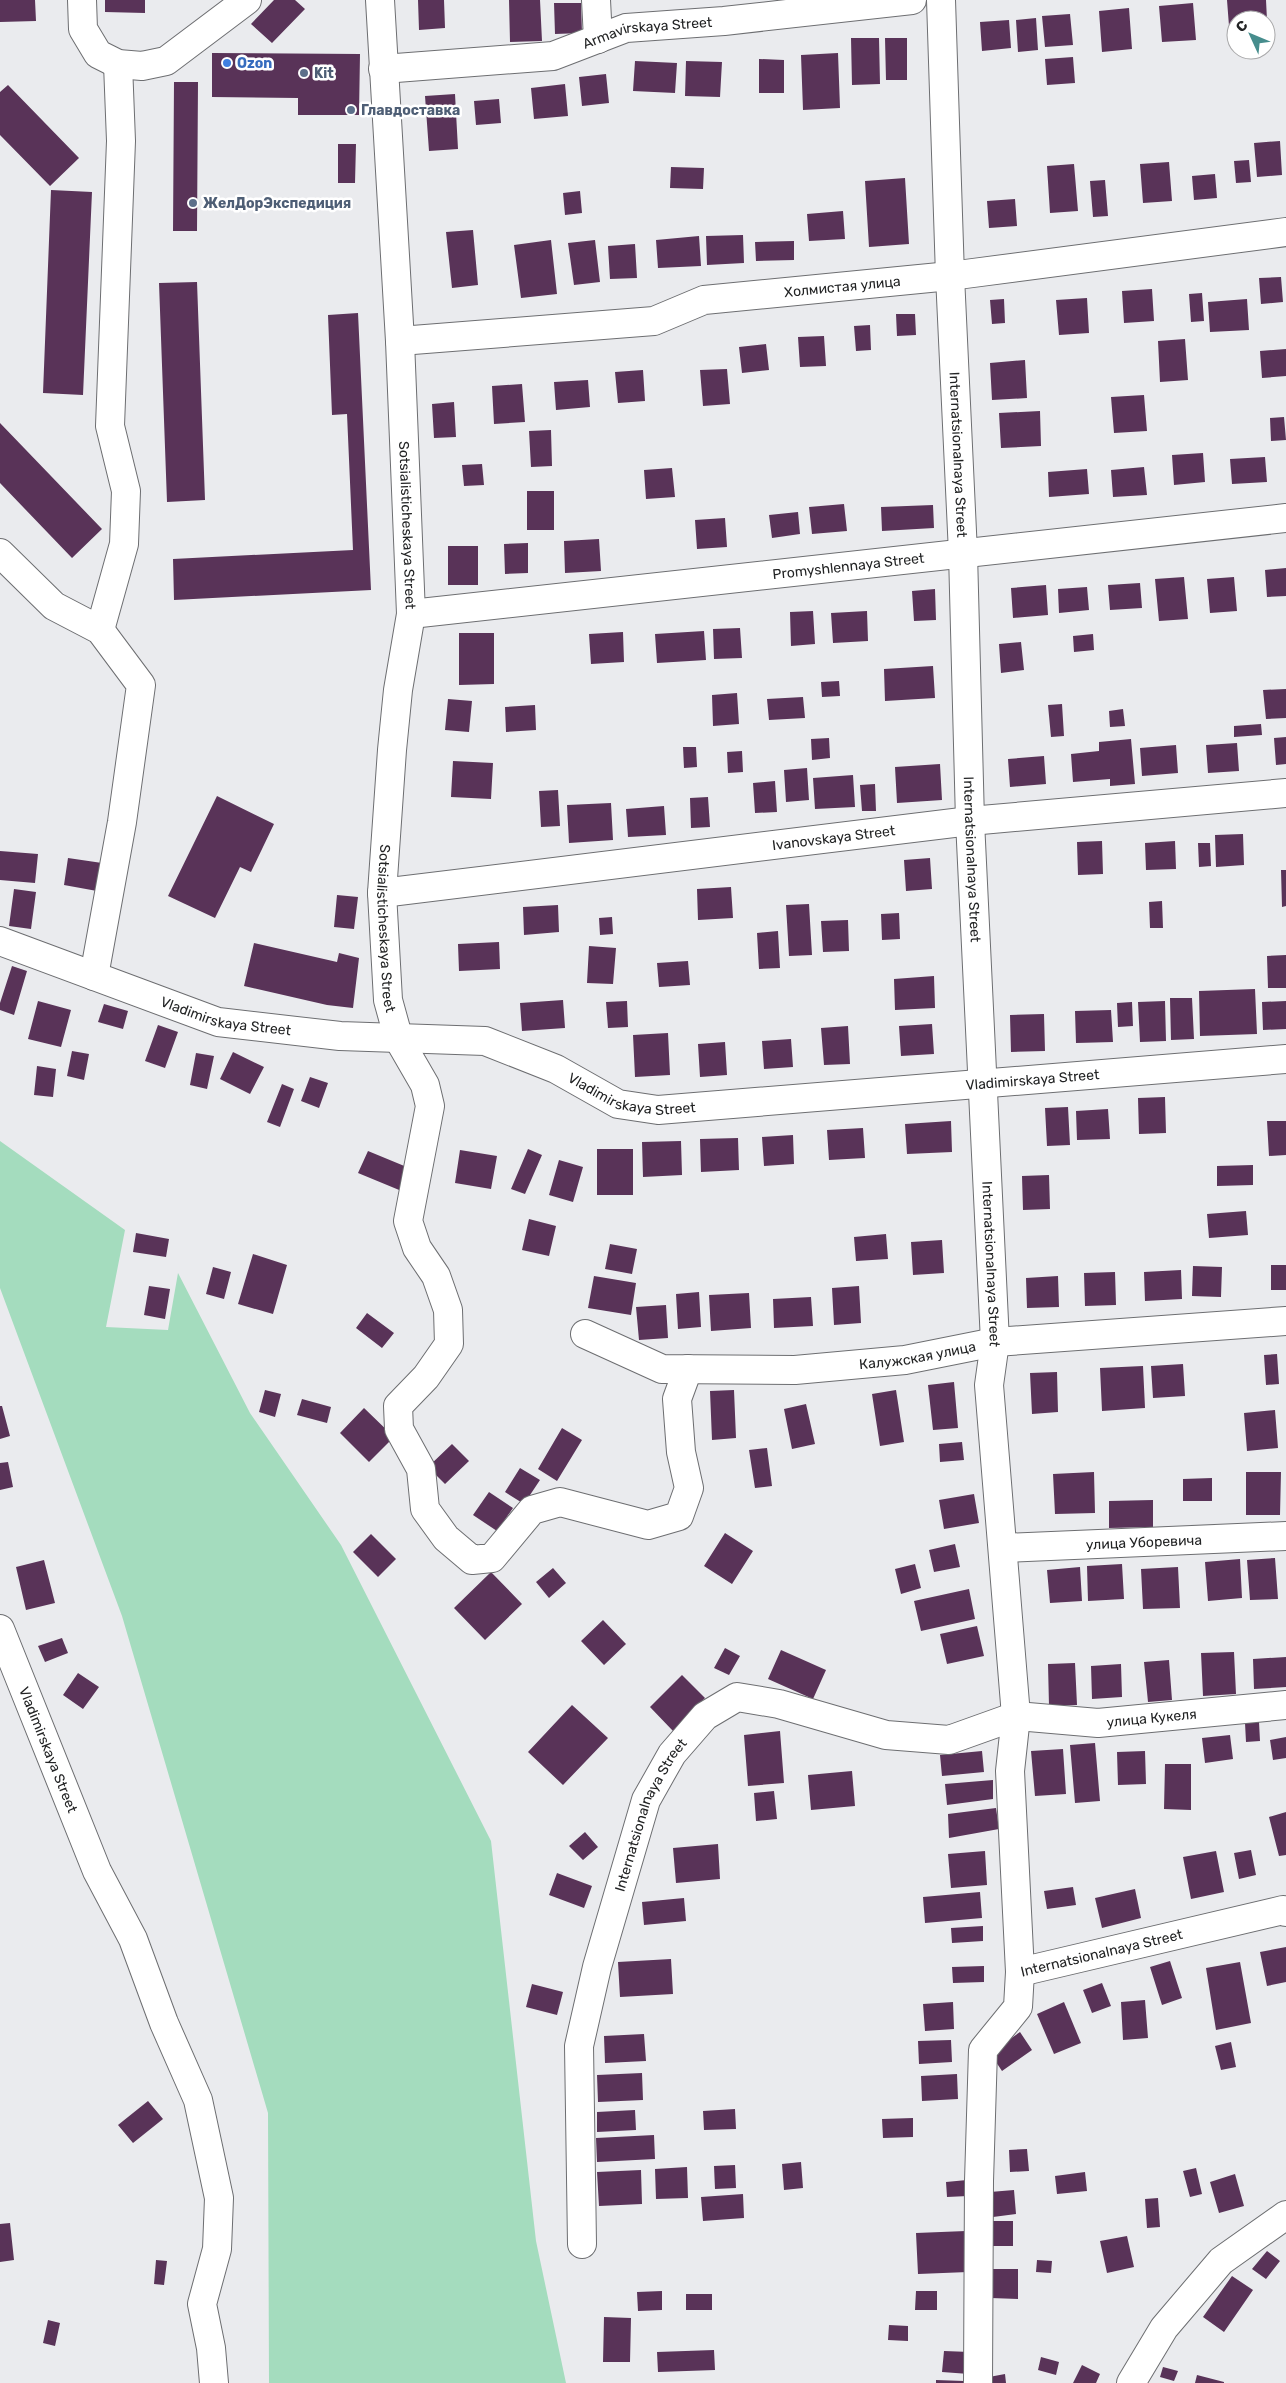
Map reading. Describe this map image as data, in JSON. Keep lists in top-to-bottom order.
{
  "streets": {
    "street": [
      "Armavirskaya Street",
      "Холмистая улица",
      "Internatsionalnaya Street",
      "Sotsialisticheskaya Street",
      "Promyshlennaya Street",
      "Ivanovskaya Street",
      "Vladimirskaya Street",
      "Калужская улица",
      "улица Уборевича",
      "улица Кукеля"
    ]
  },
  "crossings": [
    ["Armavirskaya Street", "Sotsialisticheskaya Street"],
    ["Холмистая улица", "Internatsionalnaya Street"],
    ["Холмистая улица", "Sotsialisticheskaya Street"],
    ["Internatsionalnaya Street", "Promyshlennaya Street"],
    ["Internatsionalnaya Street", "Ivanovskaya Street"],
    ["Internatsionalnaya Street", "Vladimirskaya Street"],
    ["Internatsionalnaya Street", "Калужская улица"],
    ["Internatsionalnaya Street", "улица Уборевича"],
    ["Internatsionalnaya Street", "улица Кукеля"],
    ["Sotsialisticheskaya Street", "Promyshlennaya Street"],
    ["Sotsialisticheskaya Street", "Ivanovskaya Street"],
    ["Sotsialisticheskaya Street", "Vladimirskaya Street"],
    ["Sotsialisticheskaya Street", "Калужская улица"]
  ],
  "places": [
    "Ozon",
    "Kit",
    "Главдоставка",
    "ЖелДорЭкспедиция"
  ],
  "north": "top left"
}
